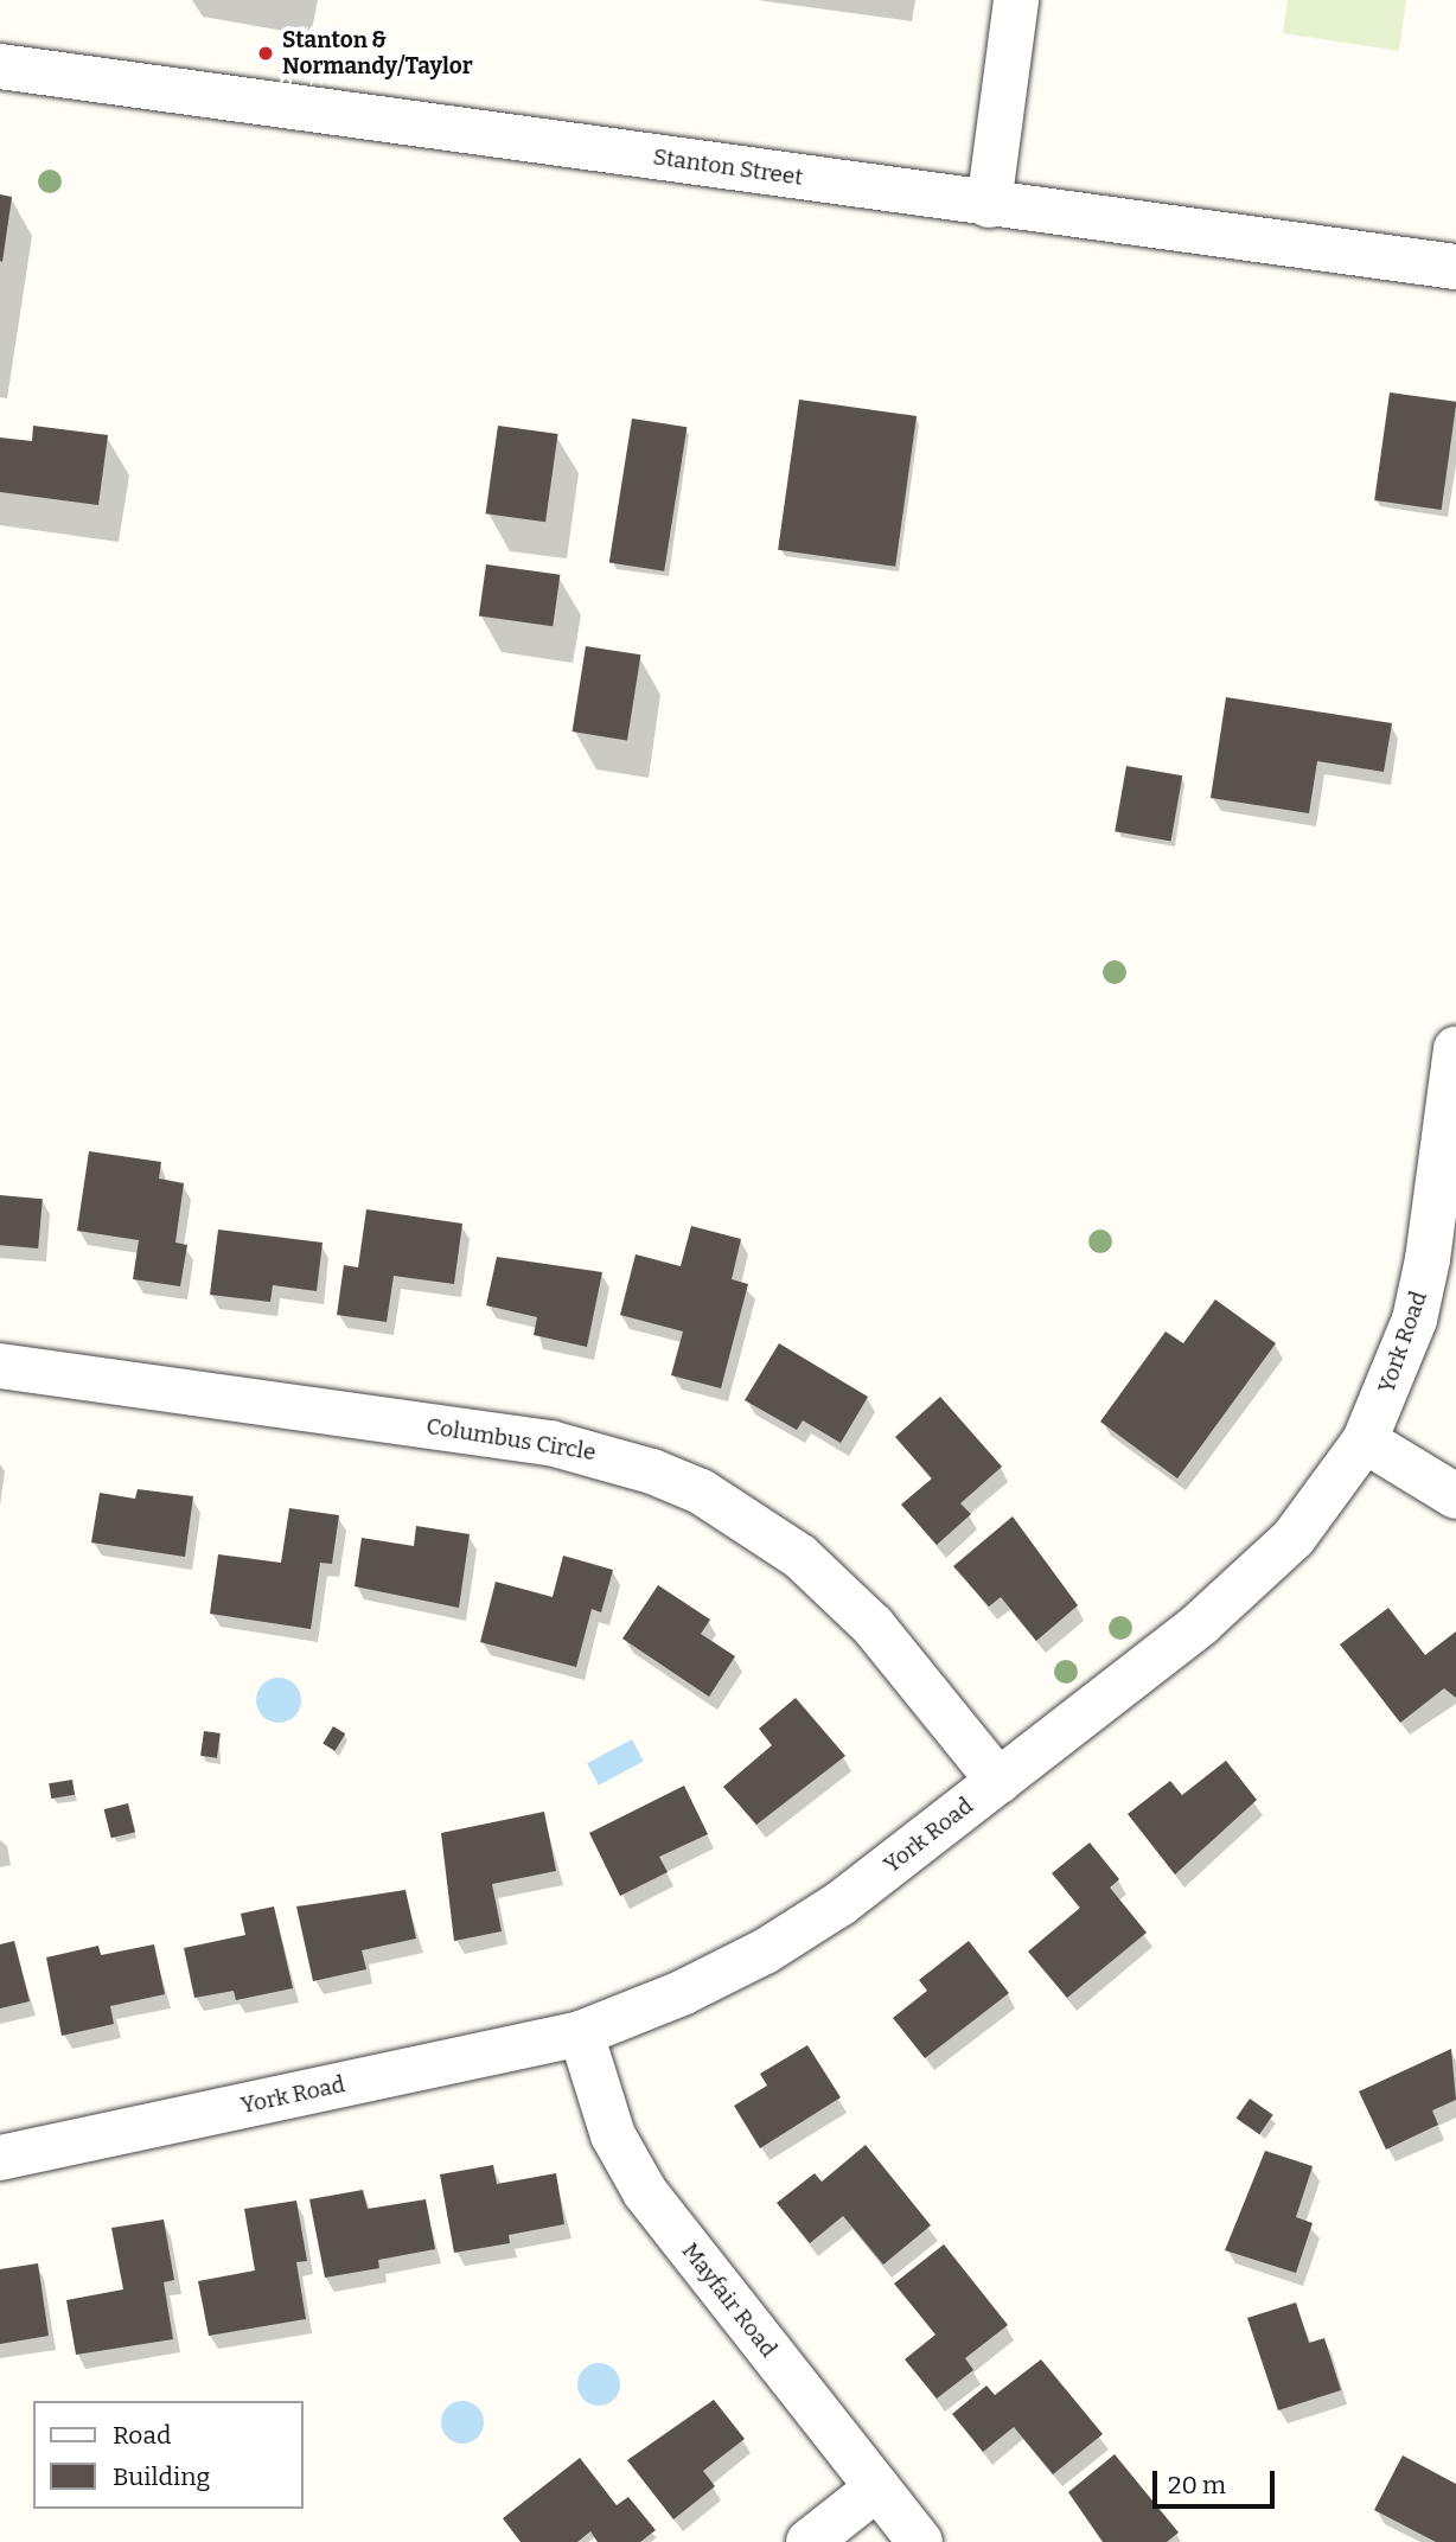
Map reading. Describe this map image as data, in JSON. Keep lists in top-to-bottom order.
{
  "streets": {
    "street": [
      "Stanton Street",
      "York Road",
      "Columbus Circle",
      "Mayfair Road"
    ]
  },
  "crossings": [
    ["York Road", "Columbus Circle"],
    ["York Road", "Mayfair Road"]
  ],
  "places": ["Stanton & Normandy/Taylor"],
  "legend": ["Road", "Building"],
  "scale_bar": "20 m"
}
